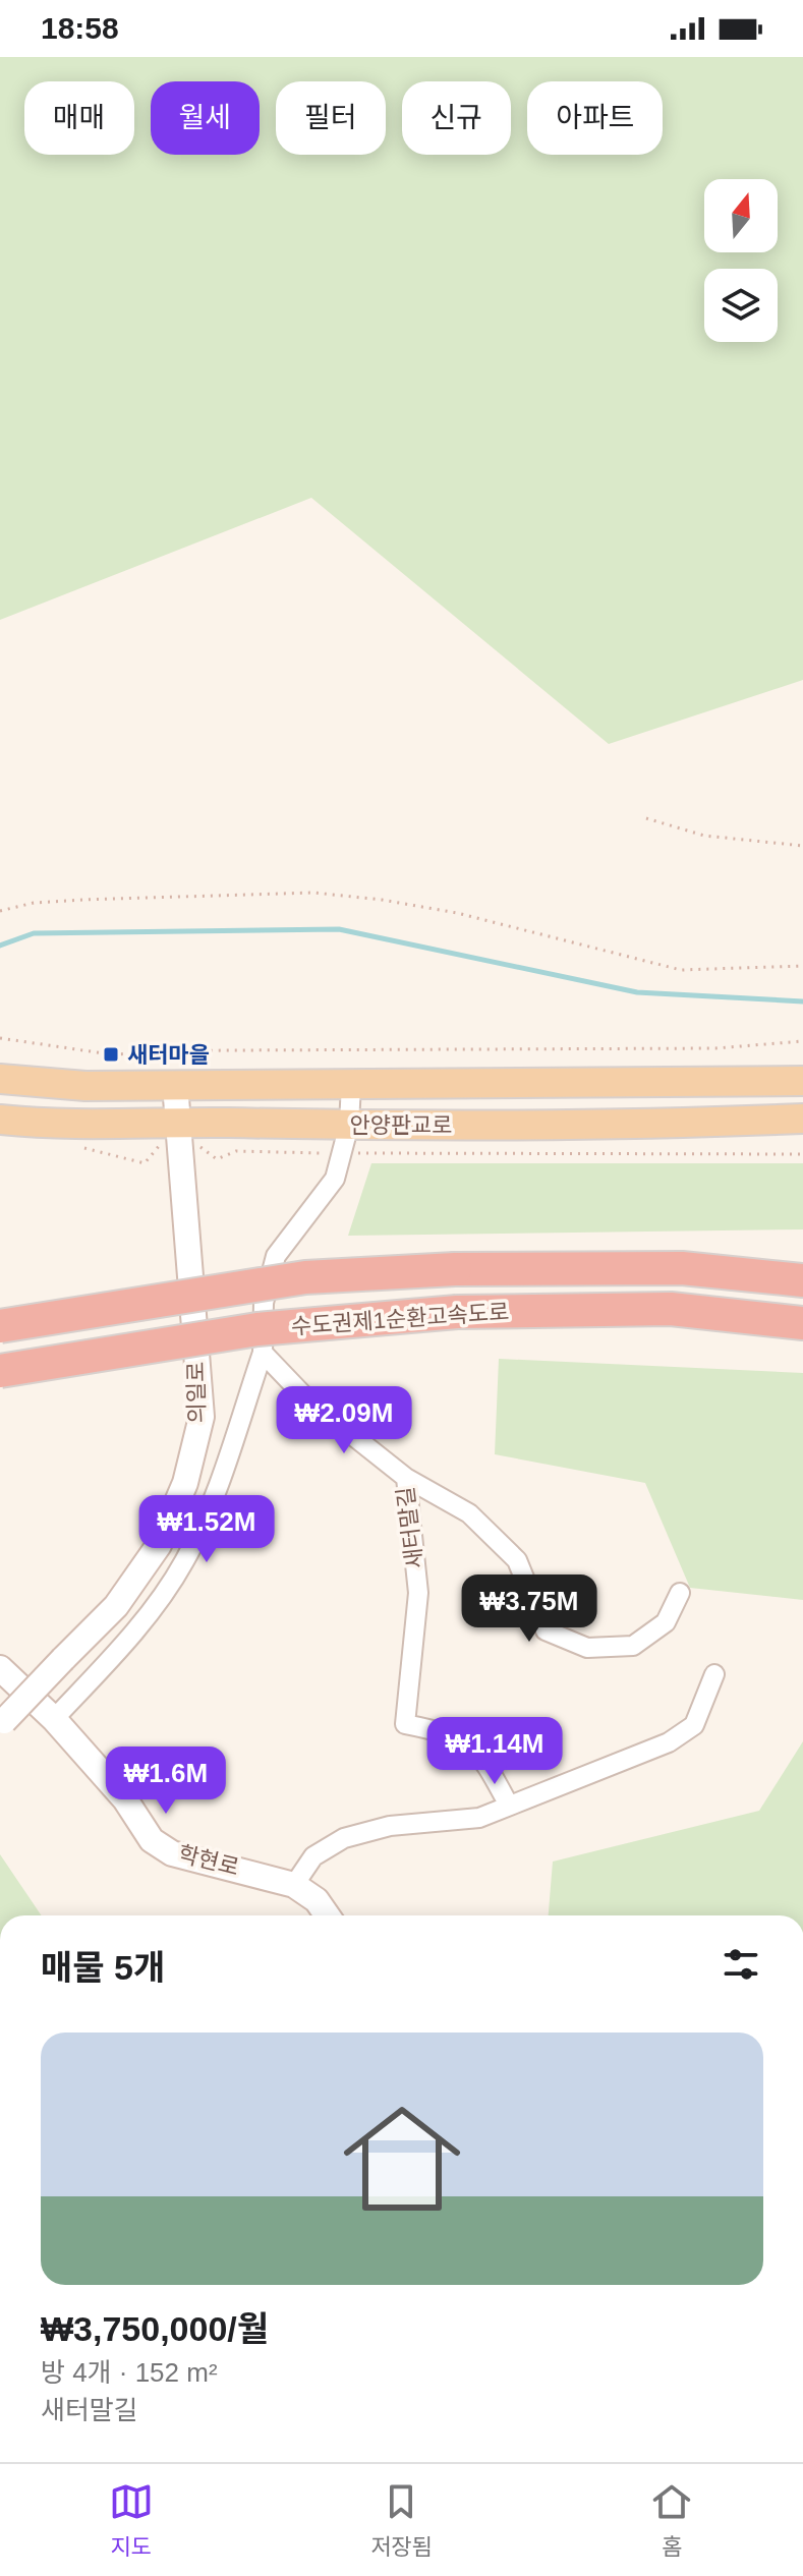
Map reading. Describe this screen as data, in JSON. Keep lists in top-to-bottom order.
{
  "streets": {
    "highway": ["수도권제1순환고속도로"],
    "main road": ["안양판교로", "의일로", "학현로"],
    "street": ["새터말길"]
  },
  "crossings": [
    ["안양판교로", "의일로"]
  ],
  "places": {
    "transit": ["새터마을"]
  },
  "north": "top",
  "page": {
    "status": "18:58",
    "chip": [
      "매매",
      "월세",
      "필터",
      "신규",
      "아파트"
    ],
    "price": [
      "₩2.09M",
      "₩1.52M",
      "₩3.75M",
      "₩1.14M",
      "₩1.6M"
    ],
    "heading": "매물 5개",
    "list": [
      {
        "name": "₩3,750,000/월",
        "note": "방 4개 · 152 m² · 새터말길"
      }
    ],
    "tabs": ["지도", "저장됨", "홈"]
  }
}
